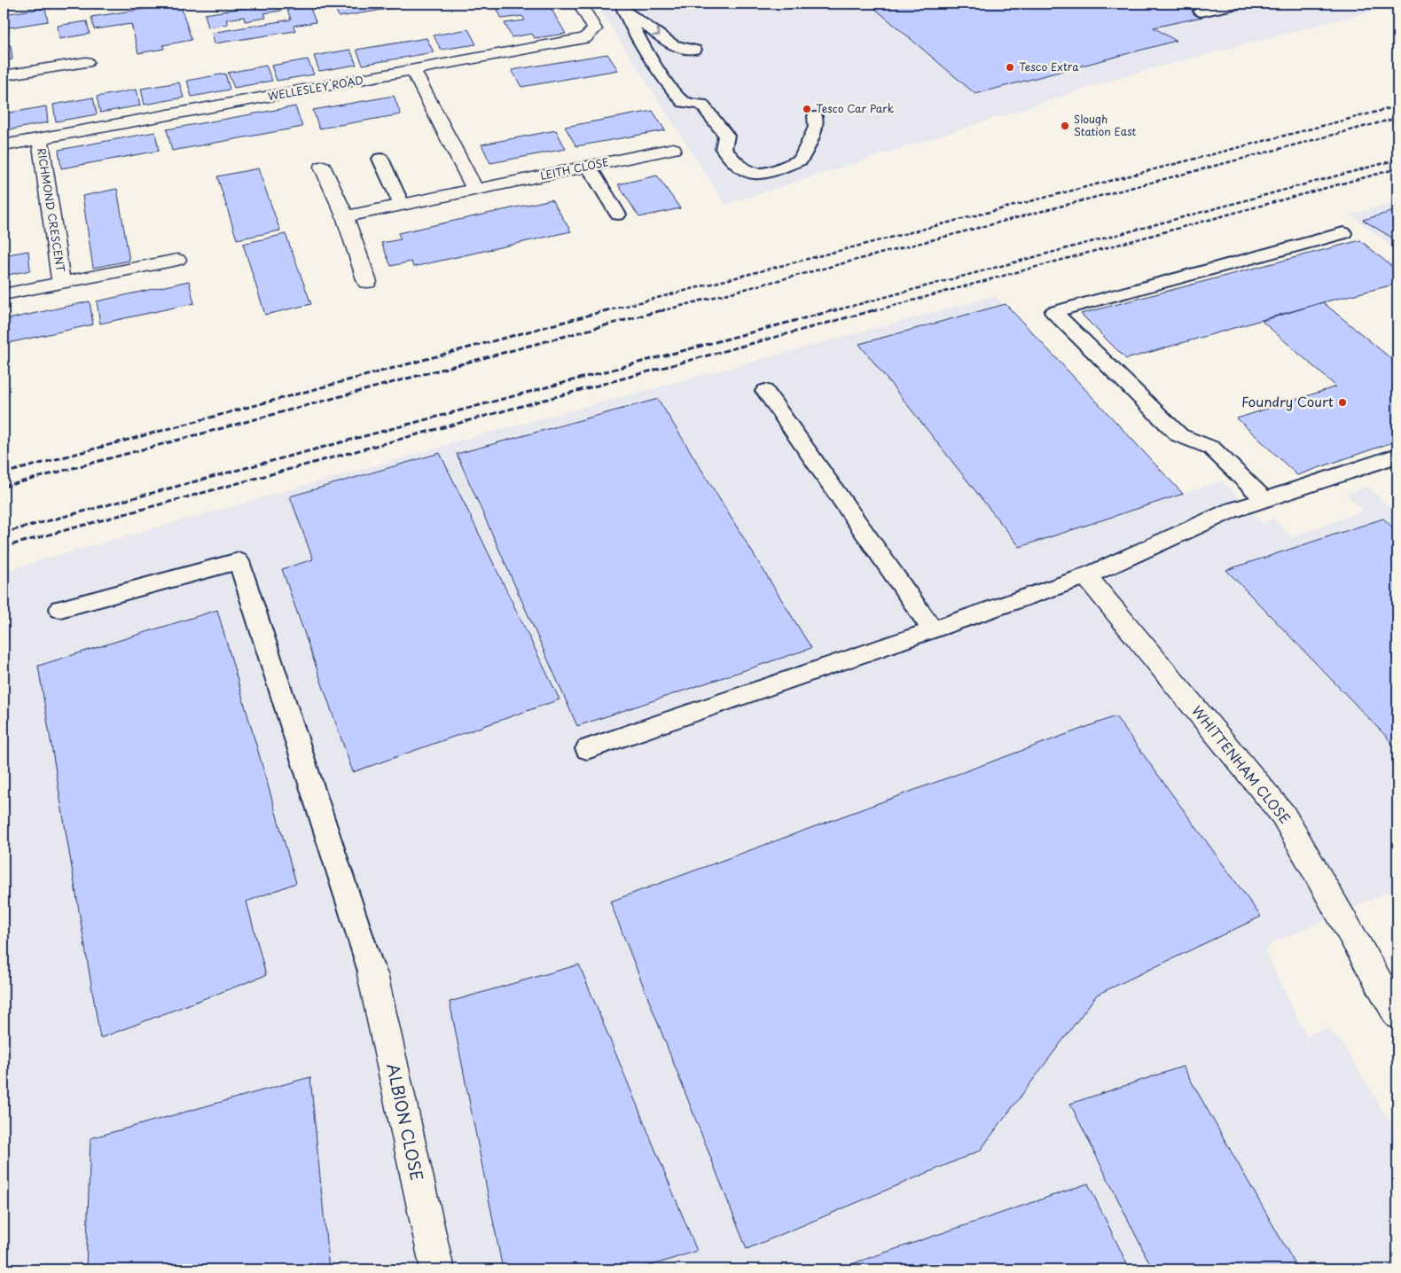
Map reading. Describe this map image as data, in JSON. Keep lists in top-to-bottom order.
{
  "streets": {
    "street": [
      "WELLESLEY ROAD",
      "LEITH CLOSE",
      "RICHMOND CRESCENT",
      "WHITTENHAM CLOSE",
      "ALBION CLOSE"
    ]
  },
  "crossings": [
    ["WELLESLEY ROAD", "RICHMOND CRESCENT"]
  ],
  "places": [
    "Tesco Extra",
    "Tesco Car Park",
    "Slough Station East",
    "Foundry Court"
  ]
}
